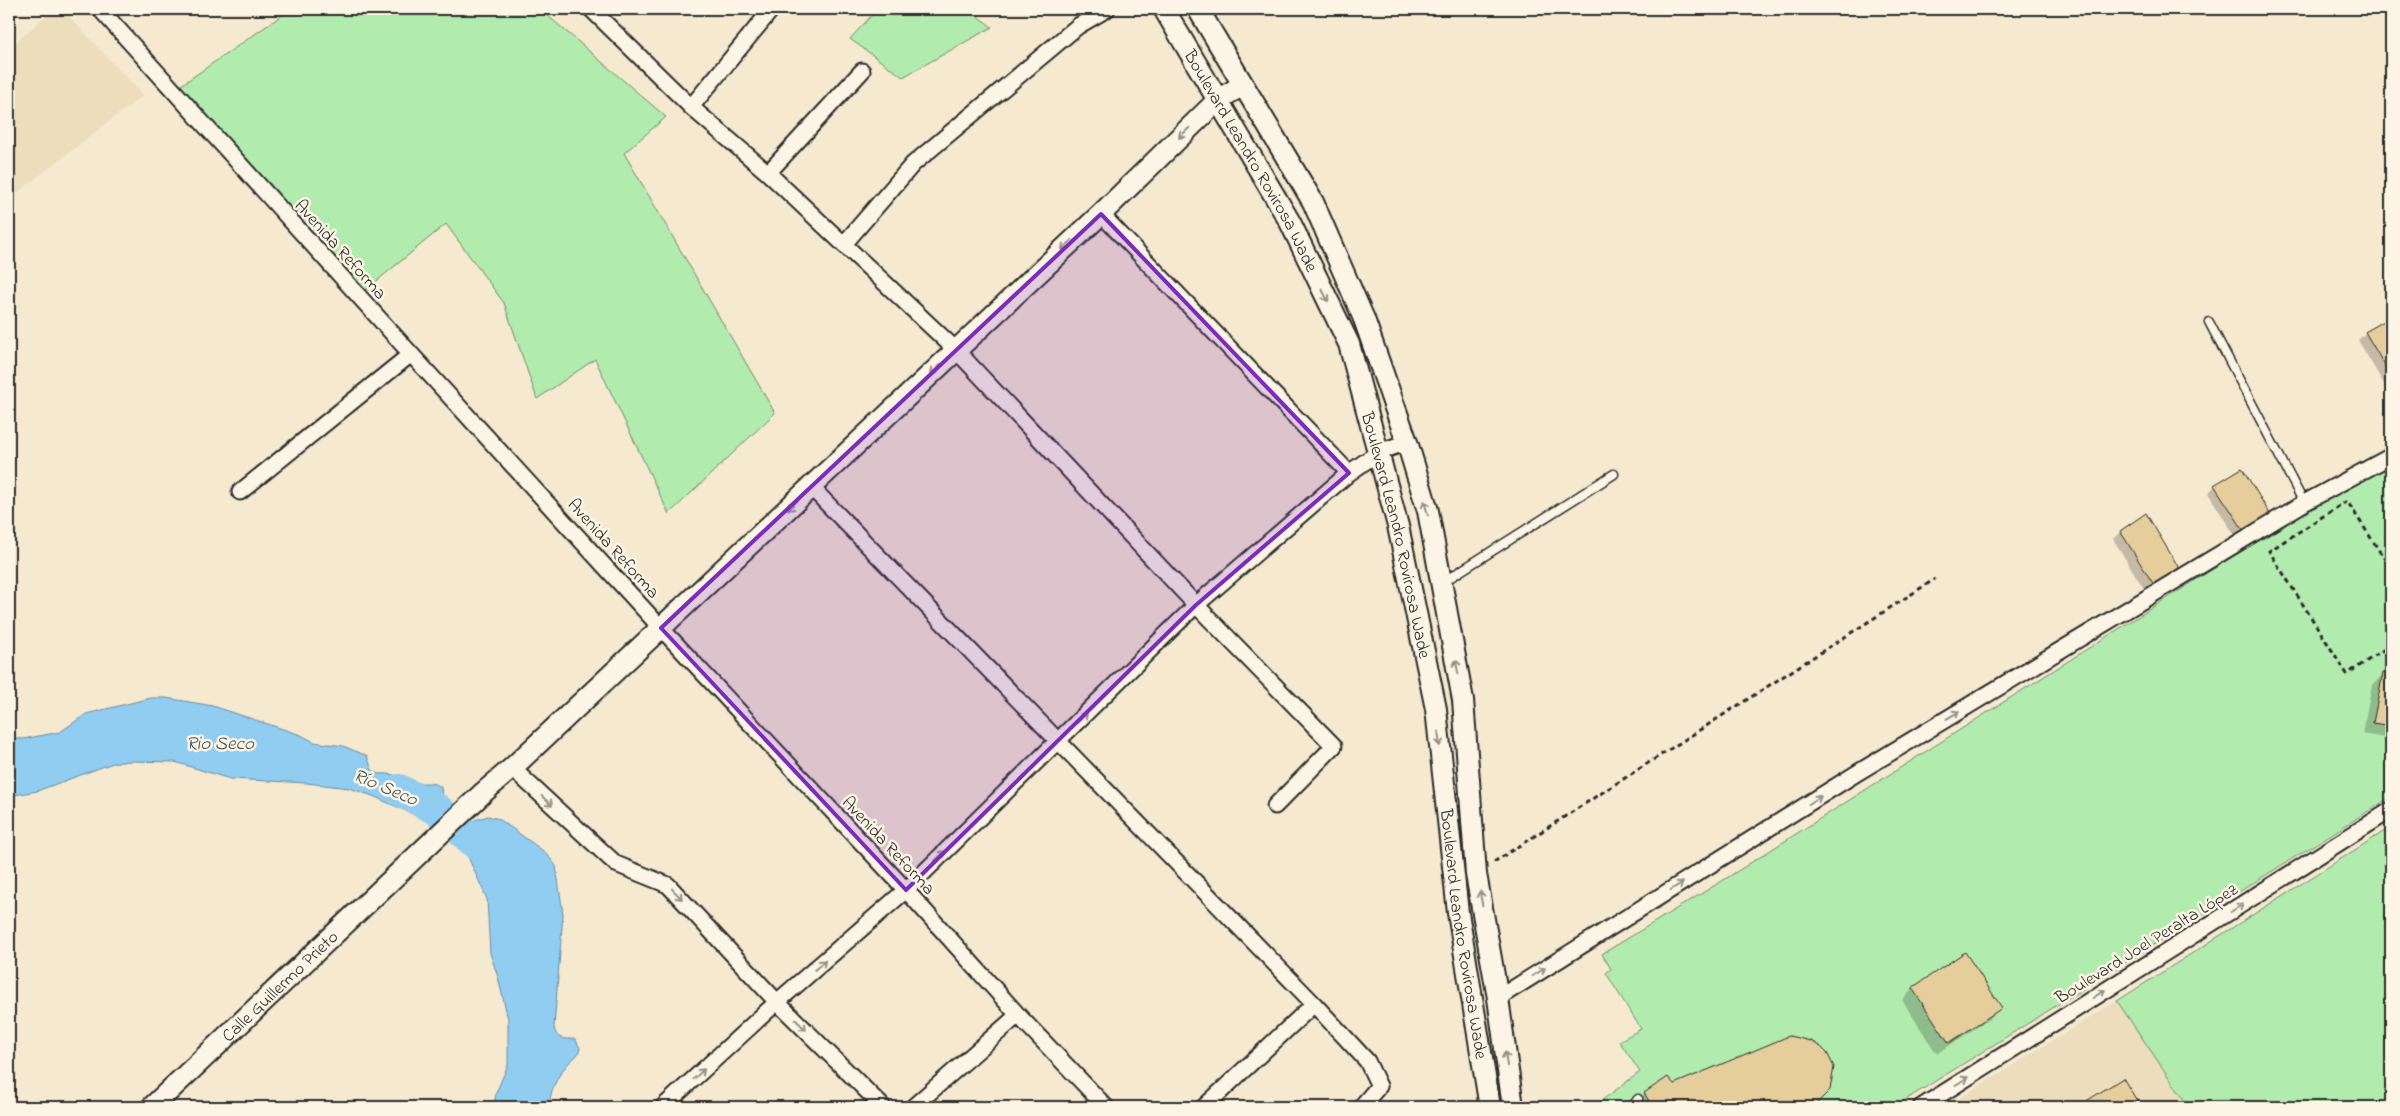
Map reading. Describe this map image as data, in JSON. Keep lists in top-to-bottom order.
{
  "streets": {
    "main road": ["Boulevard Leandro Rovirosa Wade", "Calle Guillermo Prieto"],
    "street": ["Avenida Reforma", "Boulevard Joel Peralta López"]
  },
  "crossings": [
    ["Boulevard Leandro Rovirosa Wade", "Calle Guillermo Prieto"],
    ["Avenida Reforma", "Calle Guillermo Prieto"]
  ],
  "one_way": ["Boulevard Joel Peralta López", "Calle Guillermo Prieto"],
  "water": ["Rio Seco", "Río Seco"]
}
